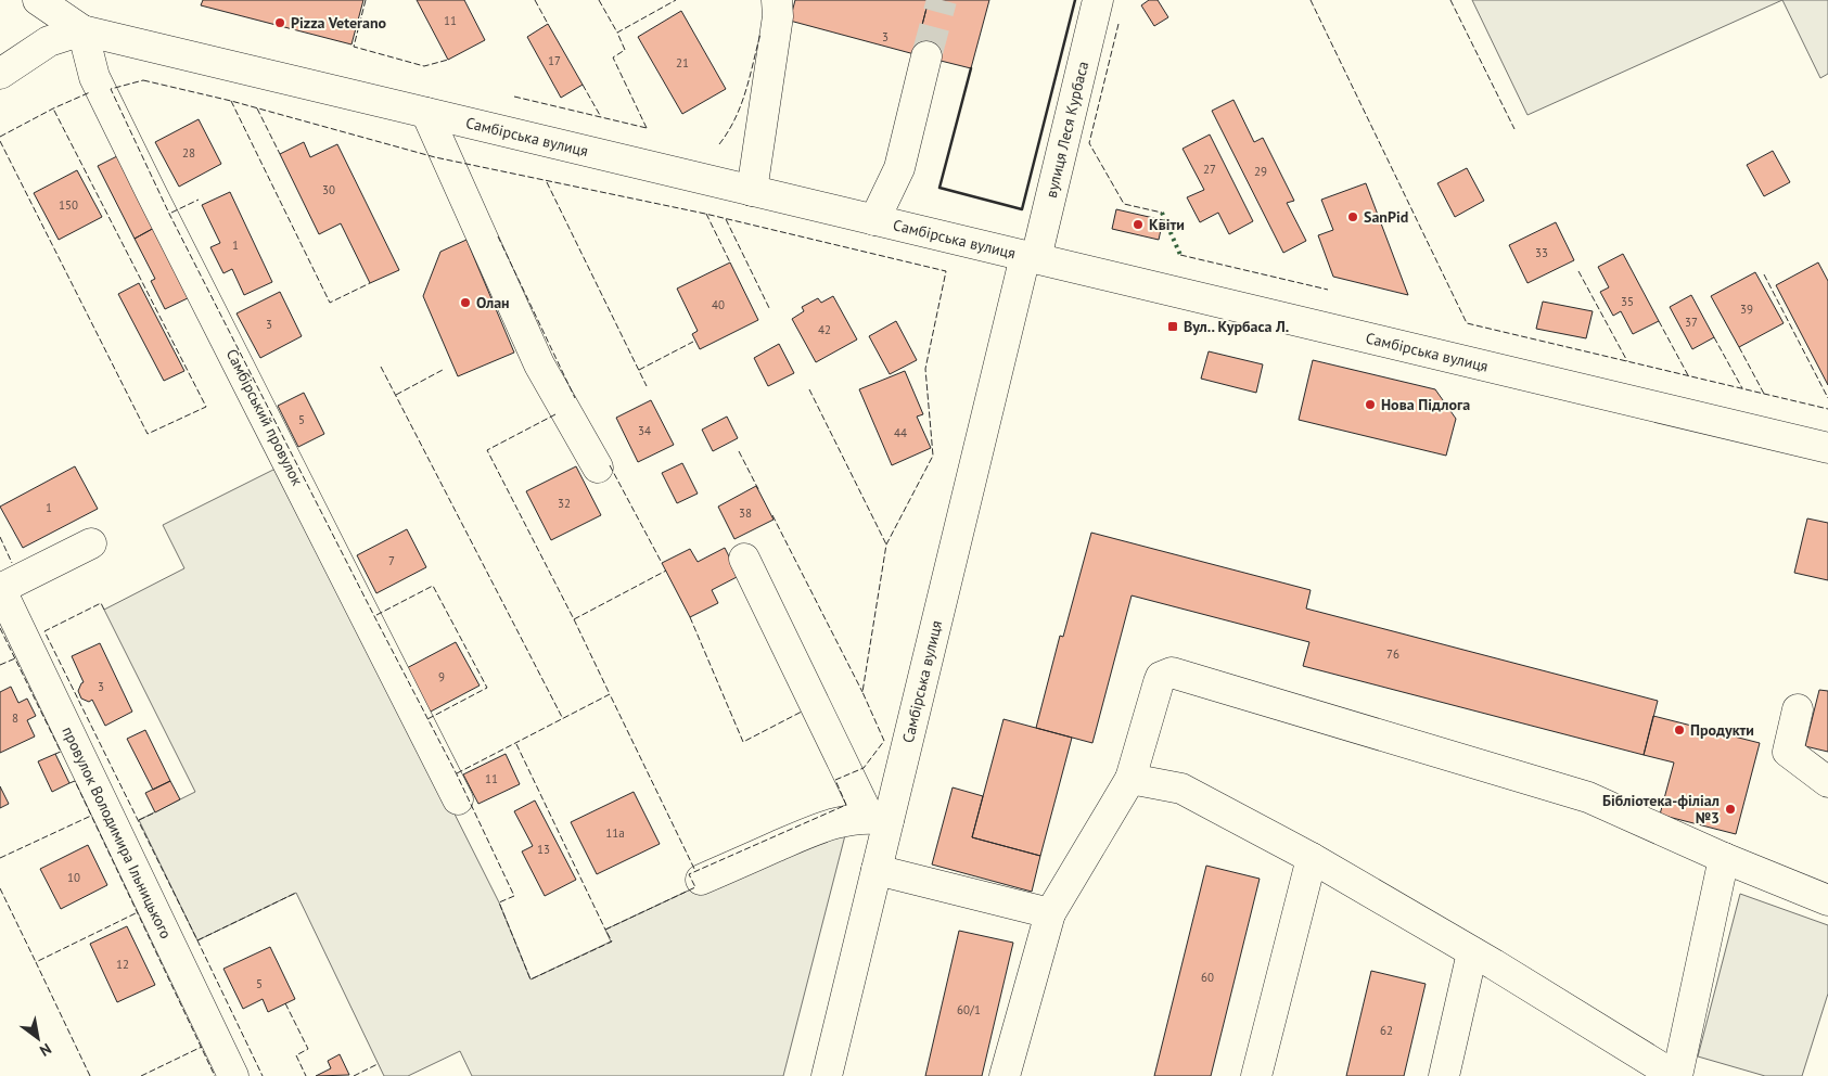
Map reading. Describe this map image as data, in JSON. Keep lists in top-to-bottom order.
{
  "streets": {
    "street": [
      "вулиця Леся Курбаса",
      "Самбірська вулиця",
      "Самбірський провулок",
      "провулок Володимира Ільницького"
    ]
  },
  "crossings": [
    ["вулиця Леся Курбаса", "Самбірська вулиця"],
    ["Самбірська вулиця", "Самбірський провулок"]
  ],
  "places": {
    "other": [
      "Pizza Veterano",
      "SanPid",
      "Квіти",
      "Олан",
      "Нова Підлога",
      "Продукти",
      "Бібліотека-філіал №3"
    ],
    "transit": ["Вул.. Курбаса Л."]
  },
  "house_numbers": [
    "11",
    "3",
    "17",
    "21",
    "28",
    "27",
    "29",
    "30",
    "150",
    "1",
    "33",
    "35",
    "40",
    "39",
    "37",
    "3",
    "42",
    "5",
    "34",
    "44",
    "32",
    "1",
    "38",
    "7",
    "76",
    "9",
    "3",
    "8",
    "11",
    "11а",
    "13",
    "10",
    "12",
    "60",
    "5",
    "60/1",
    "62"
  ],
  "north": "bottom right"
}
